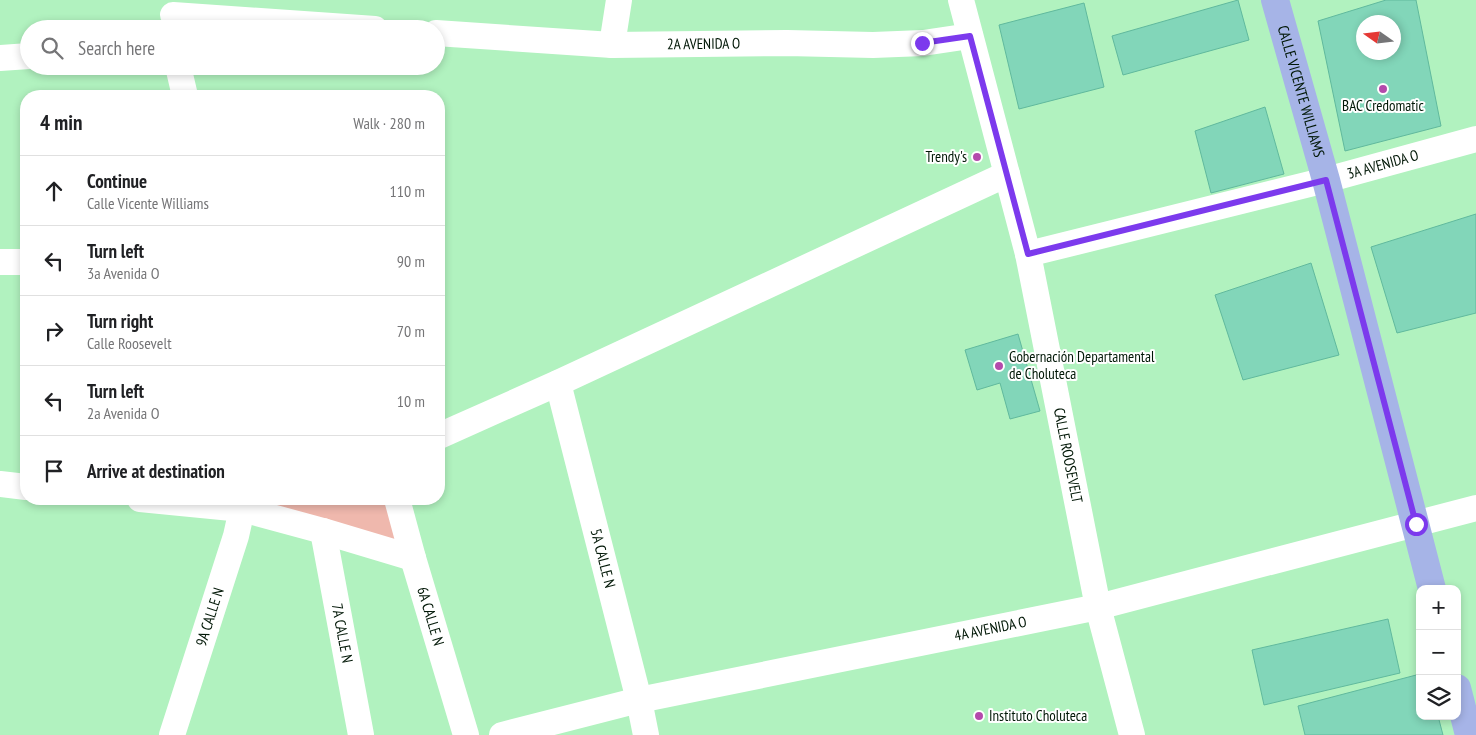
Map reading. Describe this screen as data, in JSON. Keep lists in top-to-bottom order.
{
  "streets": {
    "main road": ["CALLE VICENTE WILLIAMS"],
    "street": [
      "2A AVENIDA O",
      "3A AVENIDA O",
      "CALLE ROOSEVELT",
      "5A CALLE N",
      "9A CALLE N",
      "6A CALLE N",
      "4A AVENIDA O",
      "7A CALLE N"
    ]
  },
  "crossings": [
    ["2A AVENIDA O", "CALLE ROOSEVELT"],
    ["CALLE VICENTE WILLIAMS", "3A AVENIDA O"],
    ["CALLE VICENTE WILLIAMS", "4A AVENIDA O"],
    ["3A AVENIDA O", "CALLE ROOSEVELT"],
    ["CALLE ROOSEVELT", "4A AVENIDA O"],
    ["5A CALLE N", "4A AVENIDA O"]
  ],
  "places": [
    "BAC Credomatic",
    "Trendy's",
    "Gobernación Departamental de Choluteca",
    "Instituto Choluteca"
  ],
  "north": "left",
  "page": {
    "search": "Search here",
    "heading": ["4 min", "Walk · 280 m"],
    "list": [
      ["Continue", "Calle Vicente Williams", "110 m"],
      ["Turn left", "3a Avenida O", "90 m"],
      ["Turn right", "Calle Roosevelt", "70 m"],
      ["Turn left", "2a Avenida O", "10 m"],
      "Arrive at destination"
    ],
    "map_buttons": ["+", "−"]
  }
}
